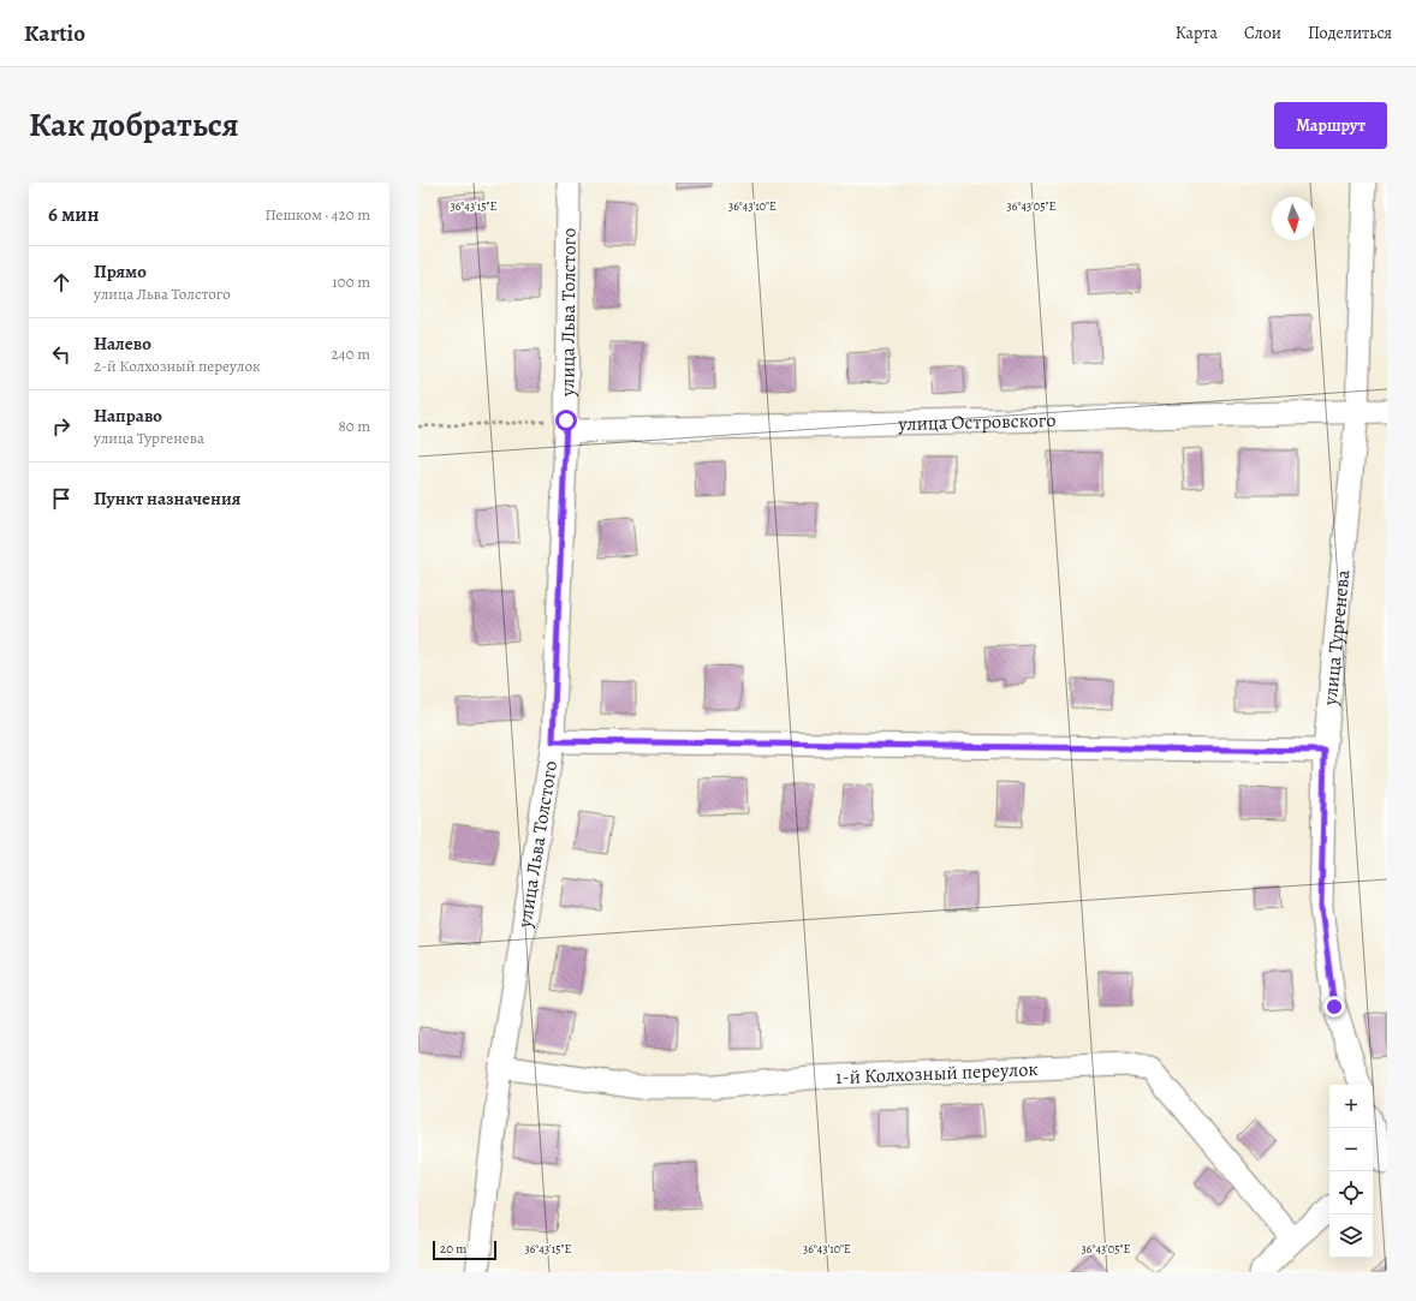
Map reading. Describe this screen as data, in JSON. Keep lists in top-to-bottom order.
{
  "streets": {
    "street": [
      "улица Льва Толстого",
      "улица Островского",
      "улица Тургенева",
      "1-й Колхозный переулок"
    ]
  },
  "crossings": [
    ["улица Льва Толстого", "улица Островского"],
    ["улица Льва Толстого", "1-й Колхозный переулок"],
    ["улица Островского", "улица Тургенева"]
  ],
  "scale_bar": "20 m",
  "north": "bottom",
  "page": {
    "header": "Kartio",
    "nav": ["Карта", "Слои", "Поделиться"],
    "title": "Как добраться",
    "buttons": "Маршрут",
    "heading": ["6 мин", "Пешком · 420 m"],
    "list": [
      ["Прямо", "улица Льва Толстого", "100 m"],
      ["Налево", "2-й Колхозный переулок", "240 m"],
      ["Направо", "улица Тургенева", "80 m"],
      "Пункт назначения"
    ],
    "map_buttons": ["+", "−"],
    "scale": "20 m"
  },
  "coordinates": ["36°43'15\"E", "36°43'10\"E", "36°43'05\"E"]
}
